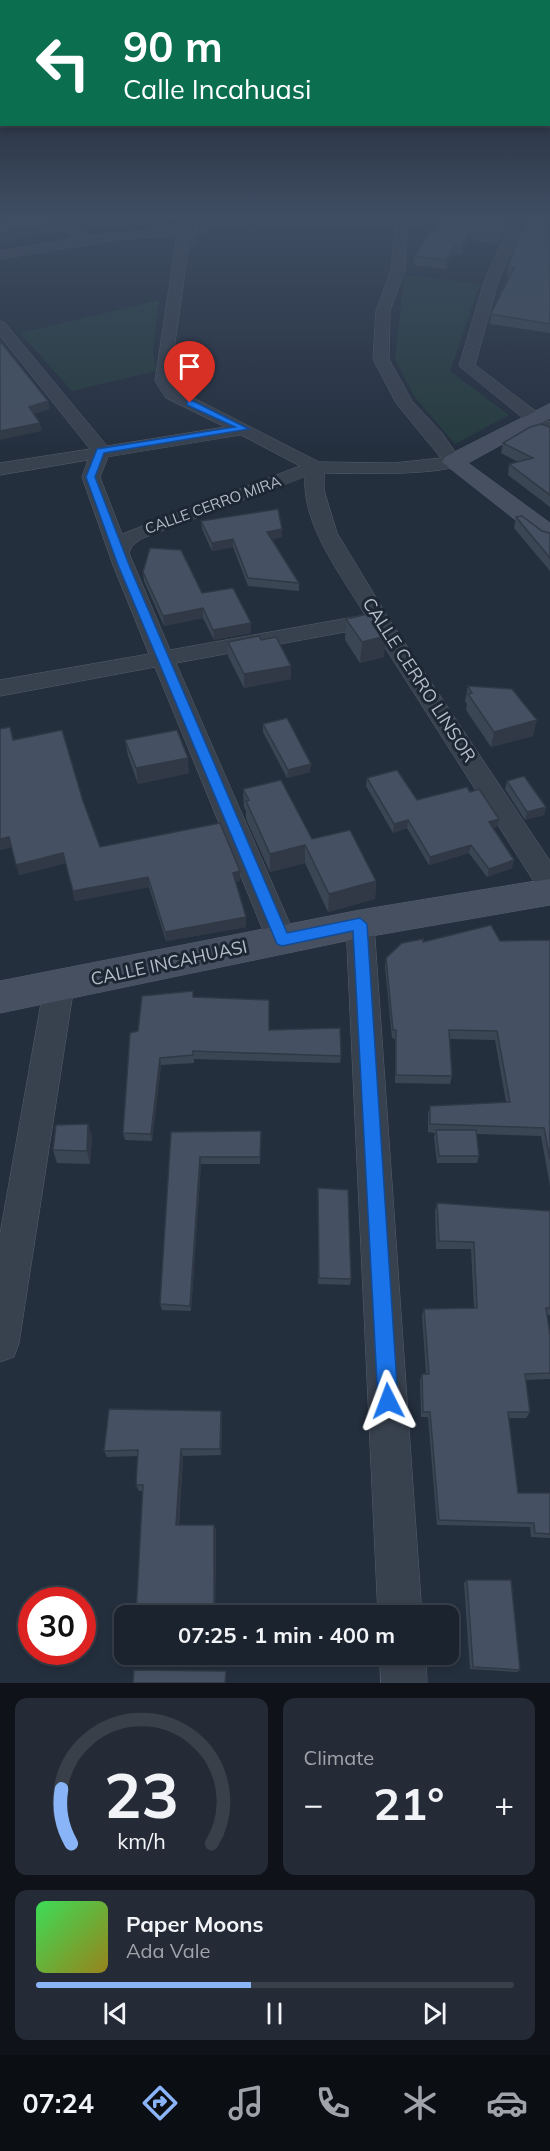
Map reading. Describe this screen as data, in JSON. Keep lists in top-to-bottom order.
{
  "streets": {
    "main road": ["CALLE INCAHUASI"],
    "street": ["CALLE CERRO MIRA", "CALLE CERRO LINSOR"]
  },
  "crossings": [
    ["CALLE CERRO MIRA", "CALLE CERRO LINSOR"]
  ],
  "page": {
    "turn": ["90 m", "Calle Incahuasi"],
    "limit": "30",
    "trip": "07:25 · 1 min · 400 m",
    "tile": "Climate",
    "heat": ["−", "21°", "+"],
    "song": ["Paper Moons", "Ada Vale"],
    "tabs": "07:24",
    "gauge": ["23", "km/h"]
  }
}
